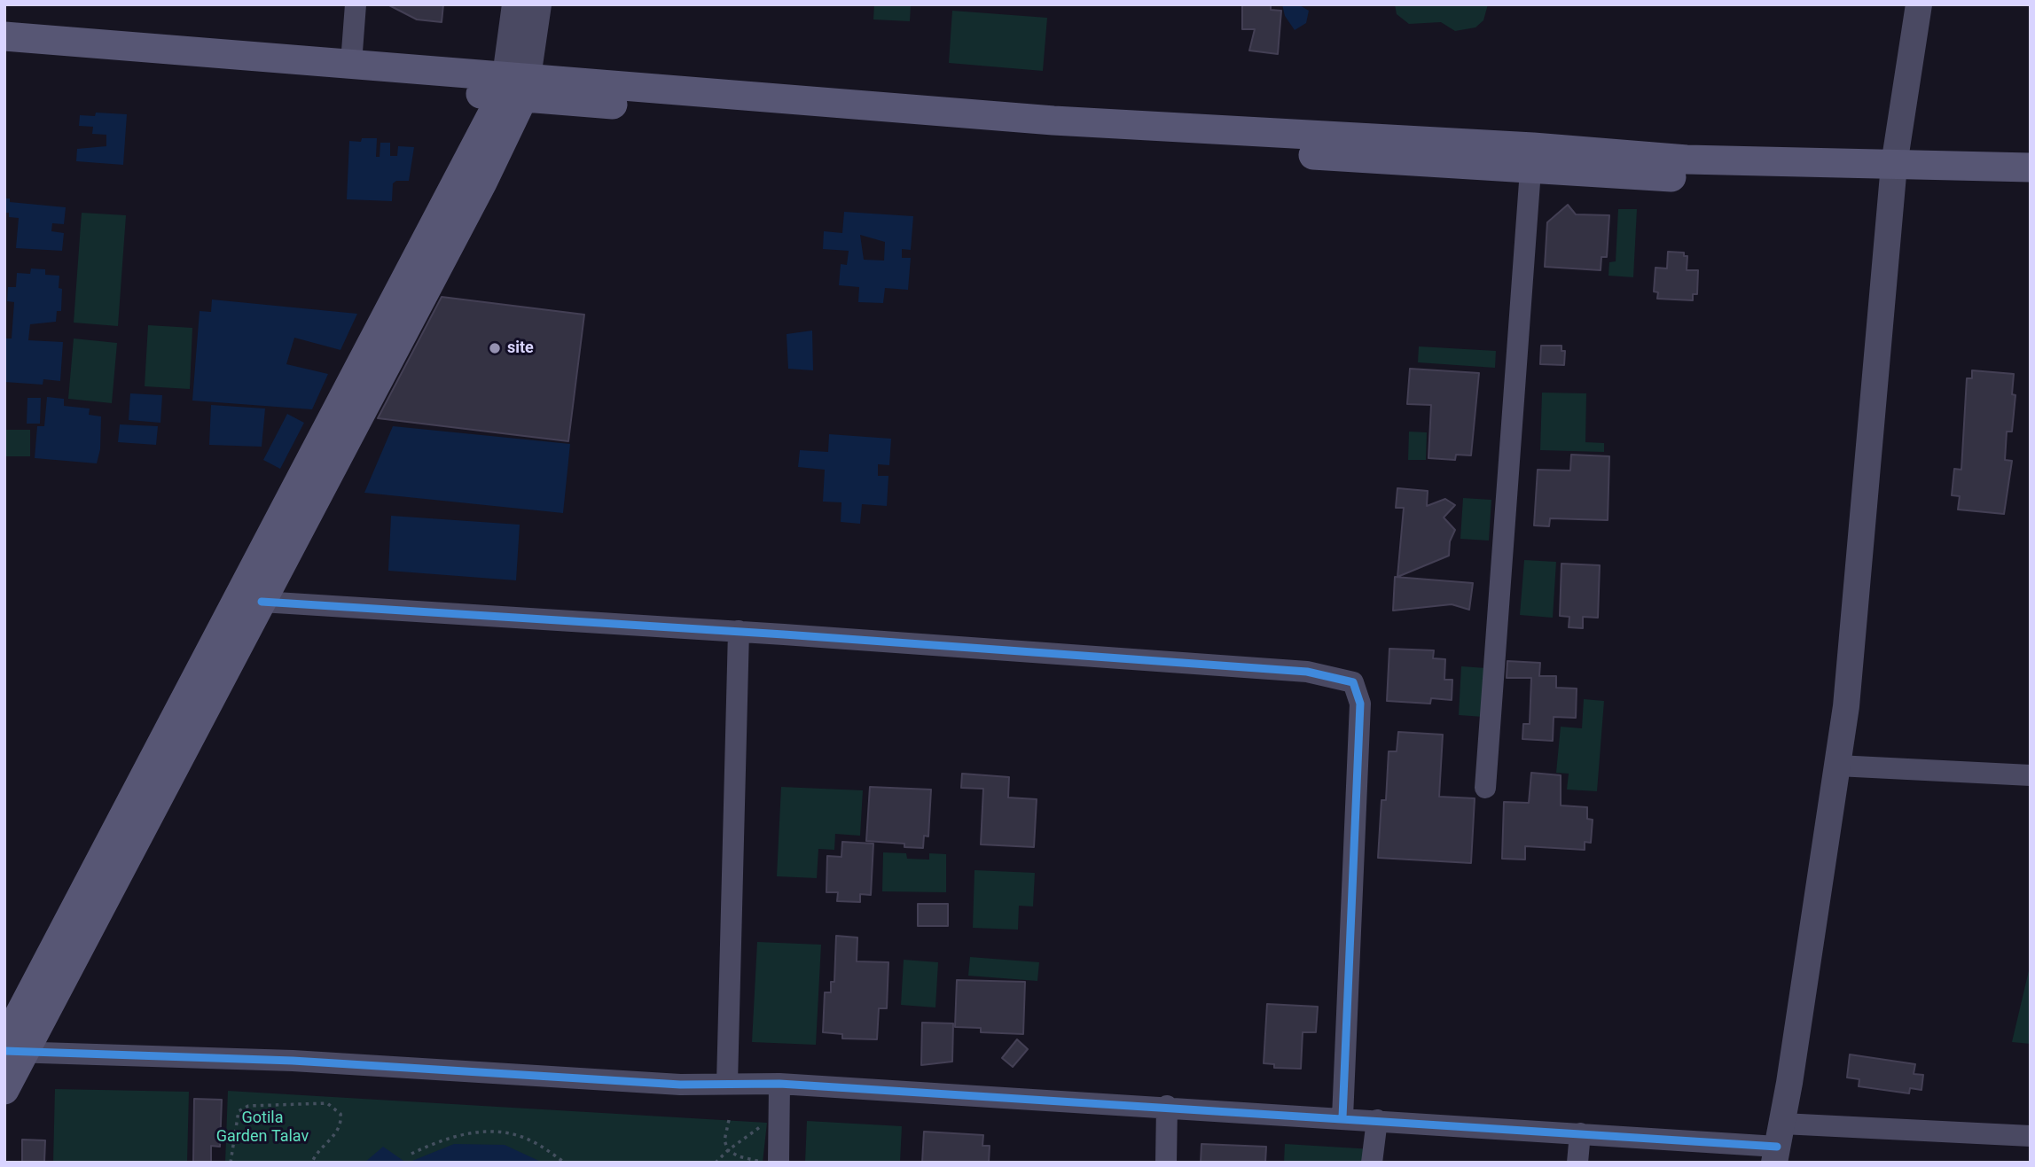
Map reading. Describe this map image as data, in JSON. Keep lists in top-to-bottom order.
{
  "parks": ["Gotila Garden Talav"],
  "places": ["site"]
}
